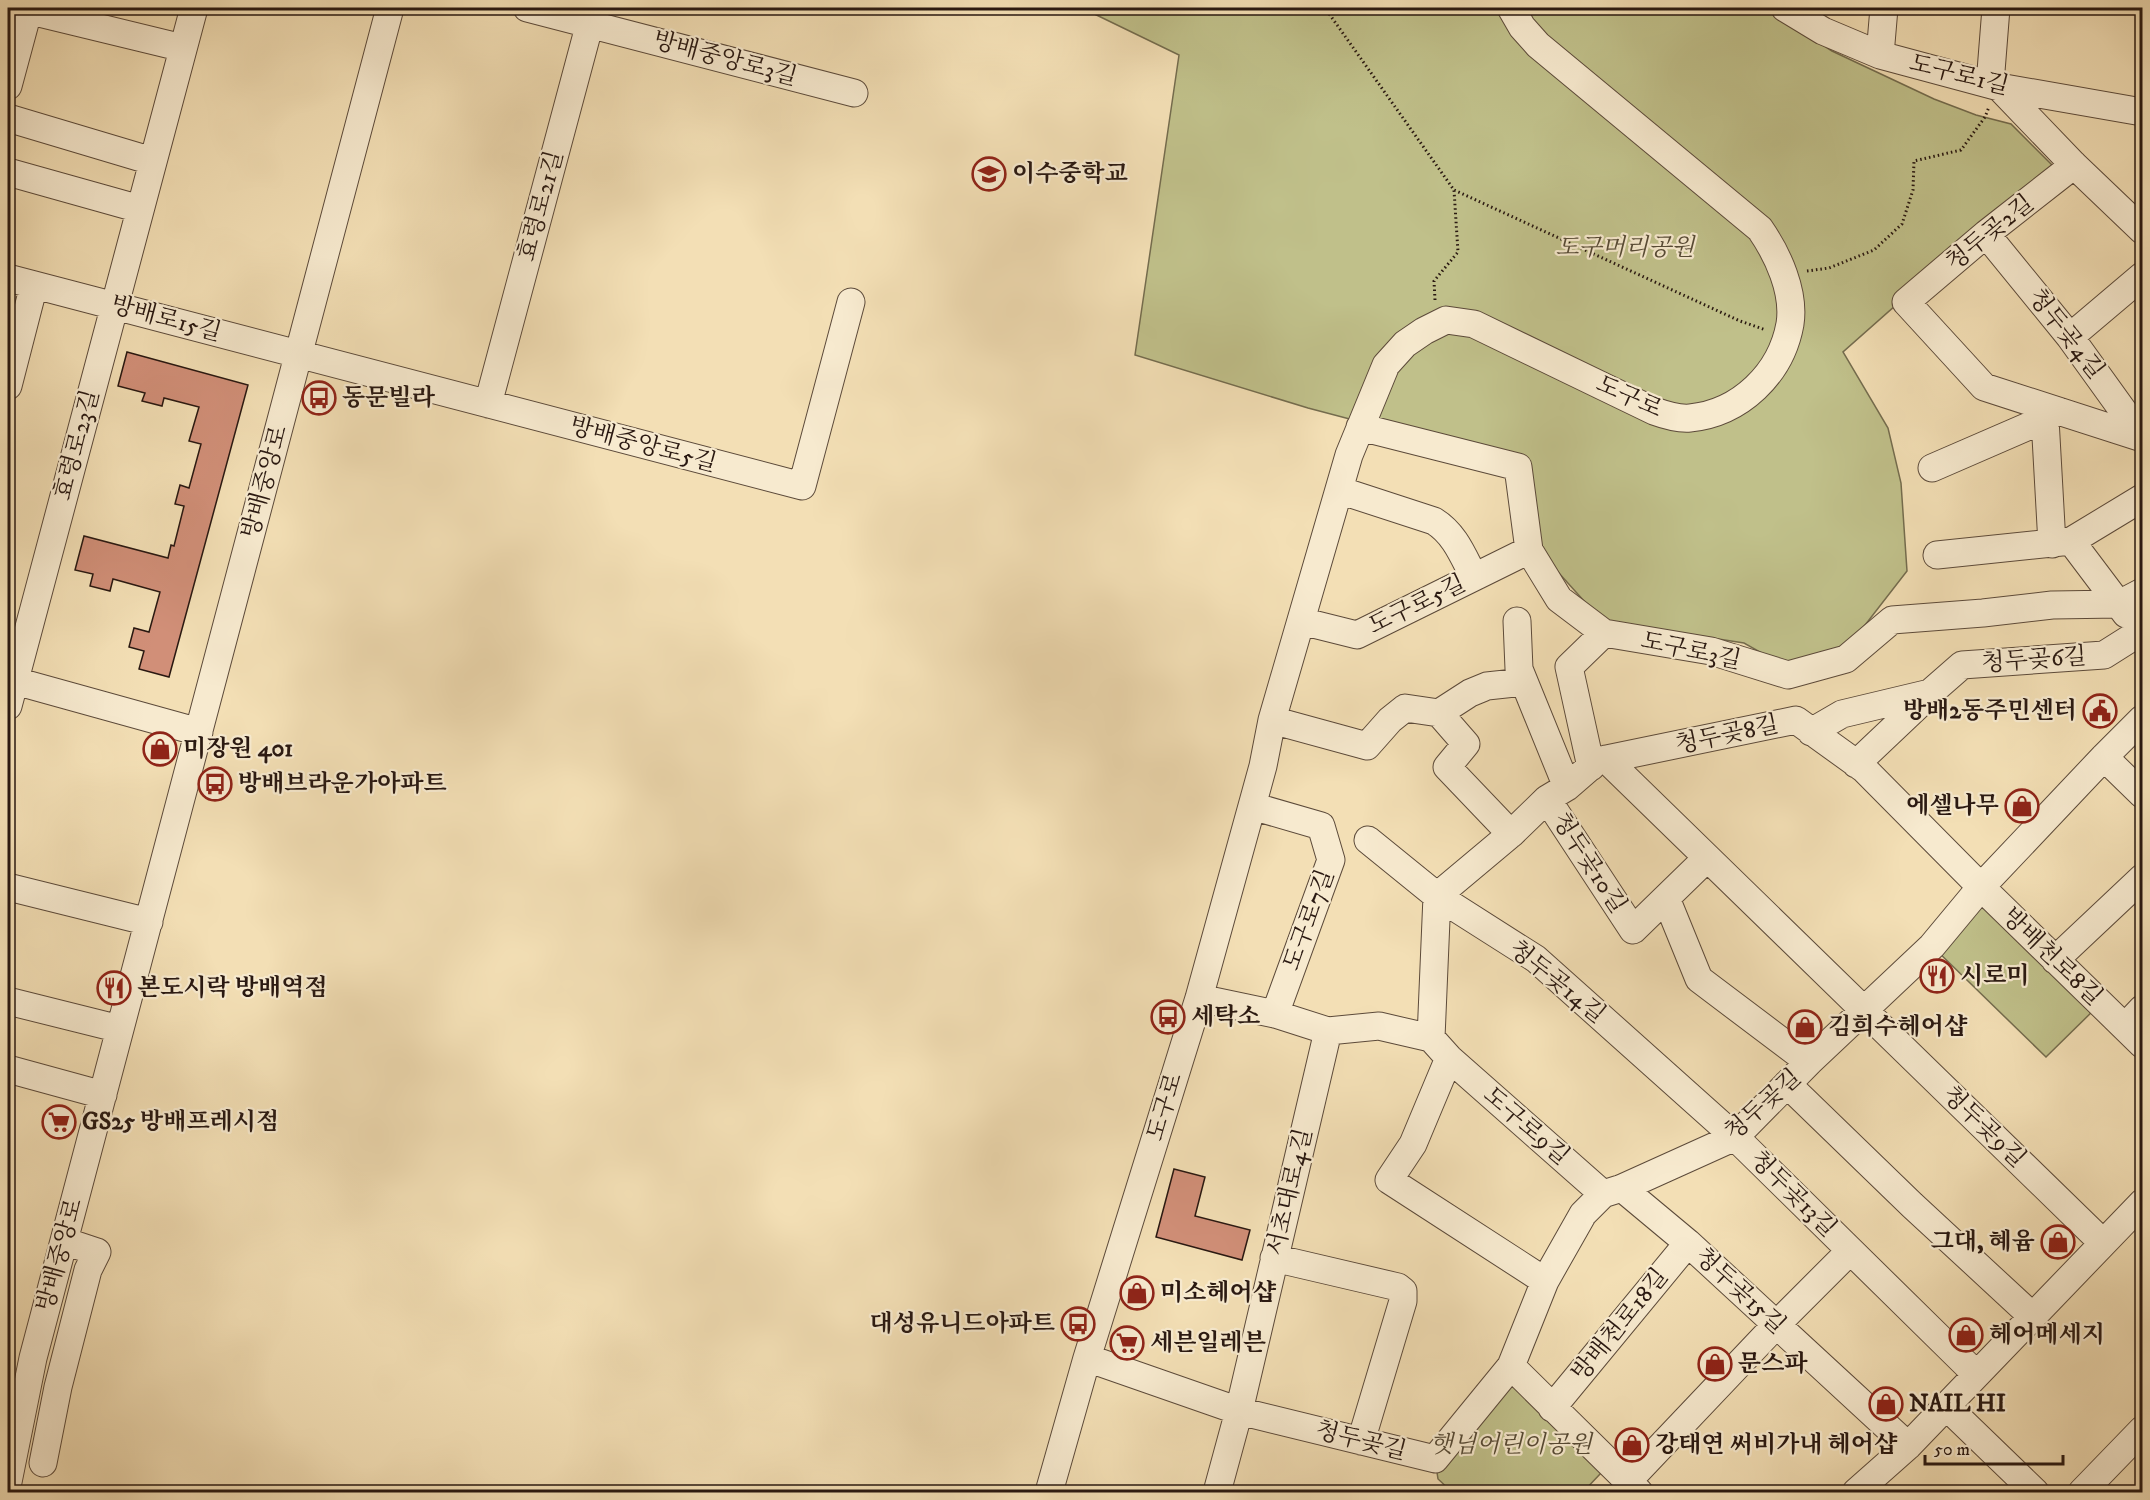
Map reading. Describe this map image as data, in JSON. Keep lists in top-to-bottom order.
{
  "streets": {
    "street": [
      "방배중앙로3길",
      "도구로1길",
      "효령로21길",
      "청두곶2길",
      "방배로15길",
      "청두곶4길",
      "도구로",
      "효령로23길",
      "방배중앙로5길",
      "방배중앙로",
      "도구로5길",
      "도구로3길",
      "청두곶6길",
      "청두곶8길",
      "청두곶10길",
      "도구로7길",
      "방배천로8길",
      "청두곶14길",
      "청두곶길",
      "도구로9길",
      "청두곶9길",
      "서초대로4길",
      "청두곶13길",
      "청두곶15길",
      "방배천로18길"
    ]
  },
  "crossings": [
    ["방배중앙로3길", "효령로21길"],
    ["효령로21길", "방배중앙로5길"],
    ["청두곶2길", "청두곶4길"],
    ["방배로15길", "효령로23길"],
    ["방배로15길", "방배중앙로5길"],
    ["방배로15길", "방배중앙로"],
    ["도구로", "도구로5길"],
    ["도구로", "도구로3길"],
    ["도구로", "도구로7길"],
    ["도구로", "청두곶길"],
    ["방배중앙로5길", "방배중앙로"],
    ["도구로5길", "도구로3길"],
    ["청두곶6길", "청두곶8길"],
    ["청두곶8길", "청두곶10길"],
    ["청두곶8길", "방배천로8길"],
    ["청두곶8길", "청두곶14길"],
    ["청두곶8길", "청두곶길"],
    ["방배천로8길", "청두곶길"],
    ["청두곶14길", "청두곶길"],
    ["청두곶14길", "청두곶13길"],
    ["청두곶길", "도구로9길"],
    ["청두곶길", "청두곶9길"],
    ["청두곶길", "서초대로4길"],
    ["청두곶길", "청두곶13길"],
    ["청두곶길", "청두곶15길"],
    ["도구로9길", "청두곶15길"],
    ["청두곶13길", "청두곶15길"],
    ["청두곶15길", "방배천로18길"]
  ],
  "parks": ["도구머리공원", "햇님어린이공원"],
  "places": {
    "school or university": ["이수중학교"],
    "bus stop": [
      "동문빌라",
      "방배브라운가아파트",
      "세탁소",
      "대성유니드아파트"
    ],
    "public building": ["방배2동주민센터"],
    "shop": [
      "미장원 401",
      "에셀나무",
      "김희수헤어샵",
      "그대, 혜윰",
      "미소헤어샵",
      "헤어메세지",
      "문스파",
      "NAIL HI",
      "강태연 써비가내 헤어샵"
    ],
    "restaurant": ["시로미", "본도시락 방배역점"],
    "supermarket": ["GS25 방배프레시점", "세븐일레븐"]
  },
  "scale_bar": "50 m"
}
